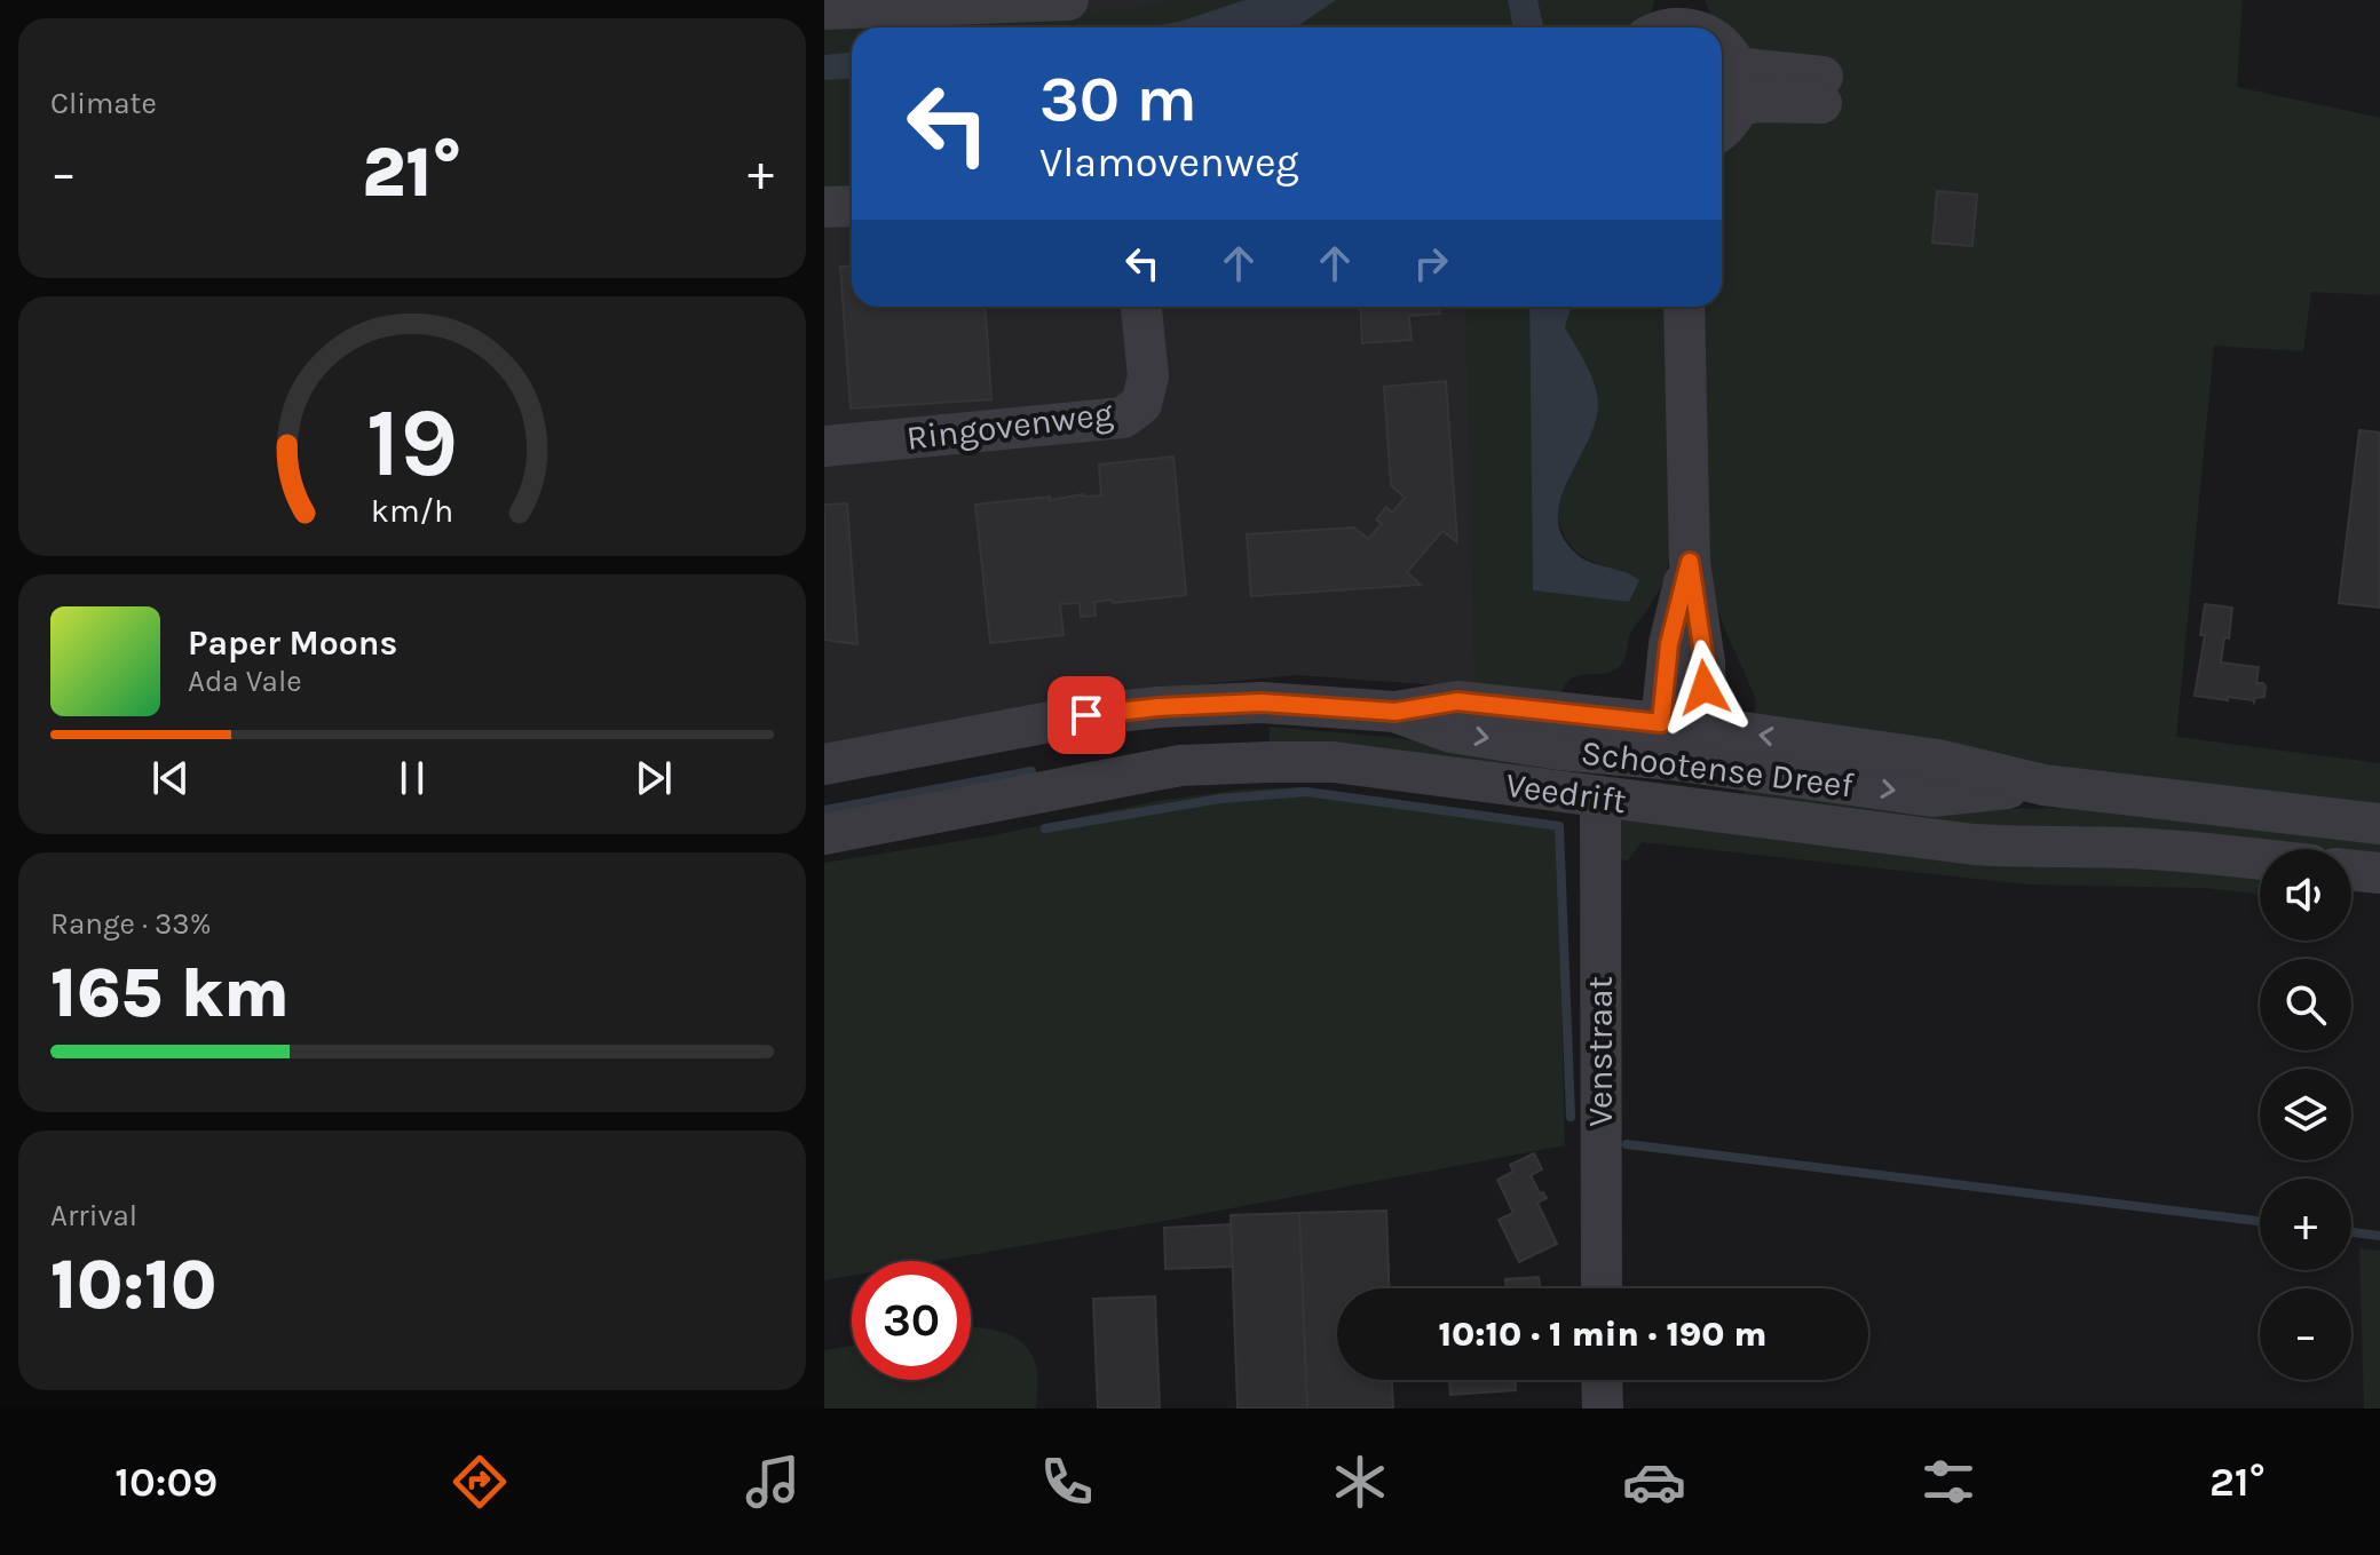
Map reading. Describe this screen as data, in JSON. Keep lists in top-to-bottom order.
{
  "streets": {
    "street": [
      "Ringovenweg",
      "Schootense Dreef",
      "Veedrift",
      "Venstraat"
    ]
  },
  "crossings": [
    ["Veedrift", "Venstraat"]
  ],
  "page": {
    "tile": [
      "Climate",
      ["Range · 33%", "165 km"],
      ["Arrival", "10:10"]
    ],
    "turn": ["30 m", "Vlamovenweg"],
    "heat": ["−", "21°", "+"],
    "song": ["Paper Moons", "Ada Vale"],
    "map_buttons": ["+", "−"],
    "limit": "30",
    "trip": "10:10 · 1 min · 190 m",
    "tabs": ["10:09", "21°"],
    "gauge": ["19", "km/h"]
  }
}
